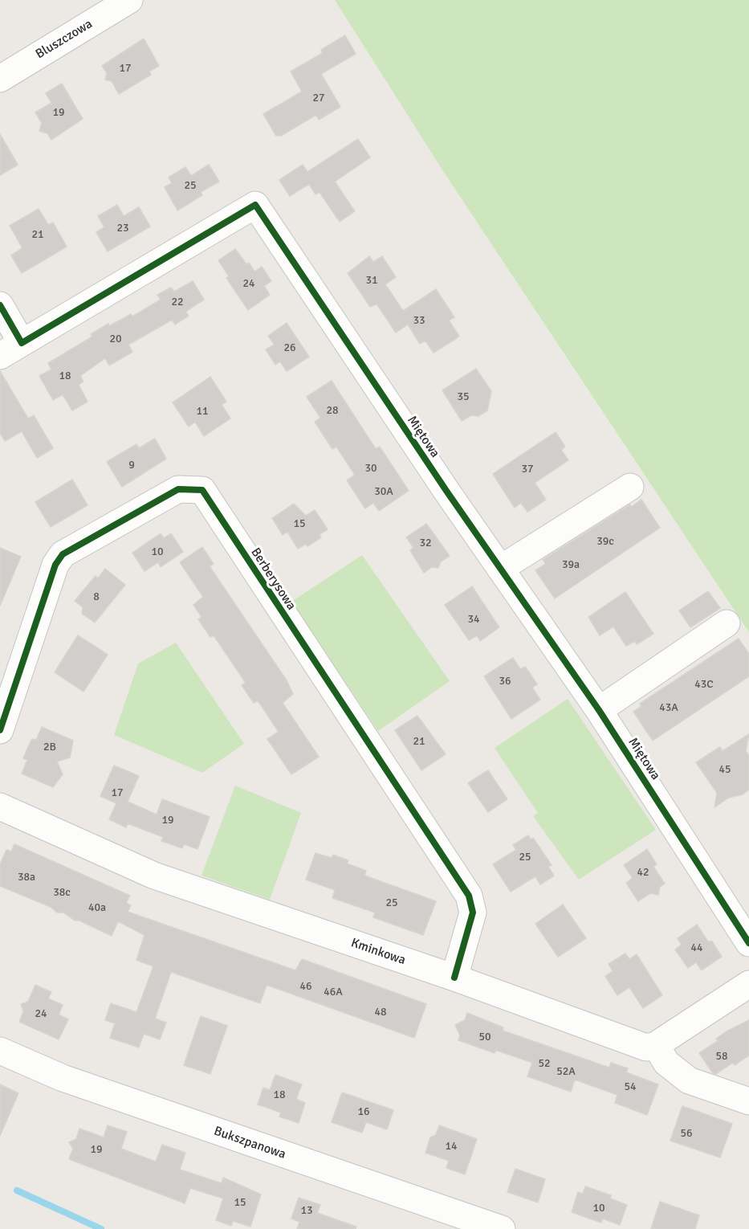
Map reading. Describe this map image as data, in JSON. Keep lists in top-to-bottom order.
{
  "streets": {
    "street": [
      "Bluszczowa",
      "Miętowa",
      "Berberysowa",
      "Kminkowa",
      "Bukszpanowa"
    ]
  },
  "crossings": [
    ["Berberysowa", "Kminkowa"]
  ],
  "house_numbers": [
    "17",
    "27",
    "19",
    "25",
    "23",
    "21",
    "31",
    "24",
    "22",
    "33",
    "20",
    "26",
    "18",
    "35",
    "28",
    "11",
    "9",
    "30",
    "37",
    "30A",
    "15",
    "39c",
    "32",
    "10",
    "39a",
    "8",
    "34",
    "36",
    "43C",
    "43A",
    "21",
    "2B",
    "45",
    "17",
    "19",
    "25",
    "42",
    "38a",
    "38c",
    "25",
    "40a",
    "44",
    "46",
    "46A",
    "48",
    "24",
    "50",
    "58",
    "52",
    "52A",
    "54",
    "18",
    "16",
    "56",
    "14",
    "19",
    "15",
    "10",
    "13"
  ]
}
